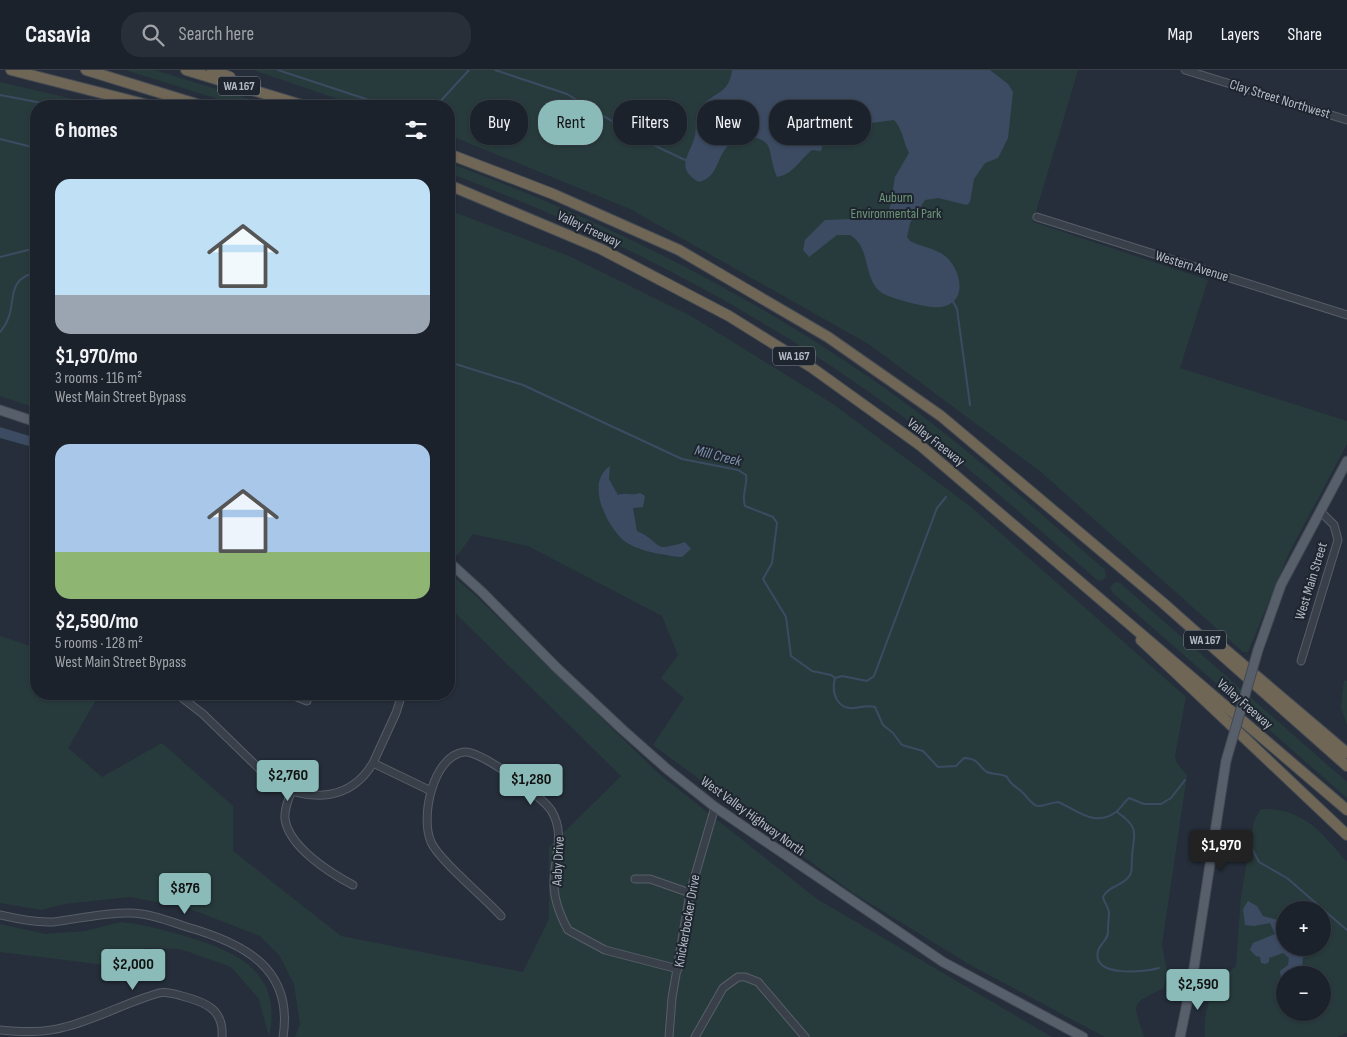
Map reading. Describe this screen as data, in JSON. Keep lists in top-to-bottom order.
{
  "streets": {
    "highway": ["WA 167", "Valley Freeway"],
    "main road": ["West Valley Highway North"],
    "street": [
      "Clay Street Northwest",
      "Western Avenue",
      "West Main Street",
      "Aaby Drive",
      "Knickerbocker Drive"
    ]
  },
  "crossings": [
    ["West Valley Highway North", "Knickerbocker Drive"],
    ["Aaby Drive", "Knickerbocker Drive"]
  ],
  "water": ["Mill Creek"],
  "parks": ["Auburn Environmental Park"],
  "page": {
    "header": "Casavia",
    "search": "Search here",
    "nav": ["Map", "Layers", "Share"],
    "chip": [
      "Buy",
      "Rent",
      "Filters",
      "New",
      "Apartment"
    ],
    "heading": "6 homes",
    "list": [
      {
        "name": "$1,970/mo",
        "note": "3 rooms · 116 m² · West Main Street Bypass"
      },
      {
        "name": "$2,590/mo",
        "note": "5 rooms · 128 m² · West Main Street Bypass"
      }
    ],
    "price": [
      "$2,760",
      "$1,280",
      "$1,970",
      "$876",
      "$2,000",
      "$2,590"
    ],
    "map_buttons": ["+", "−"]
  }
}
